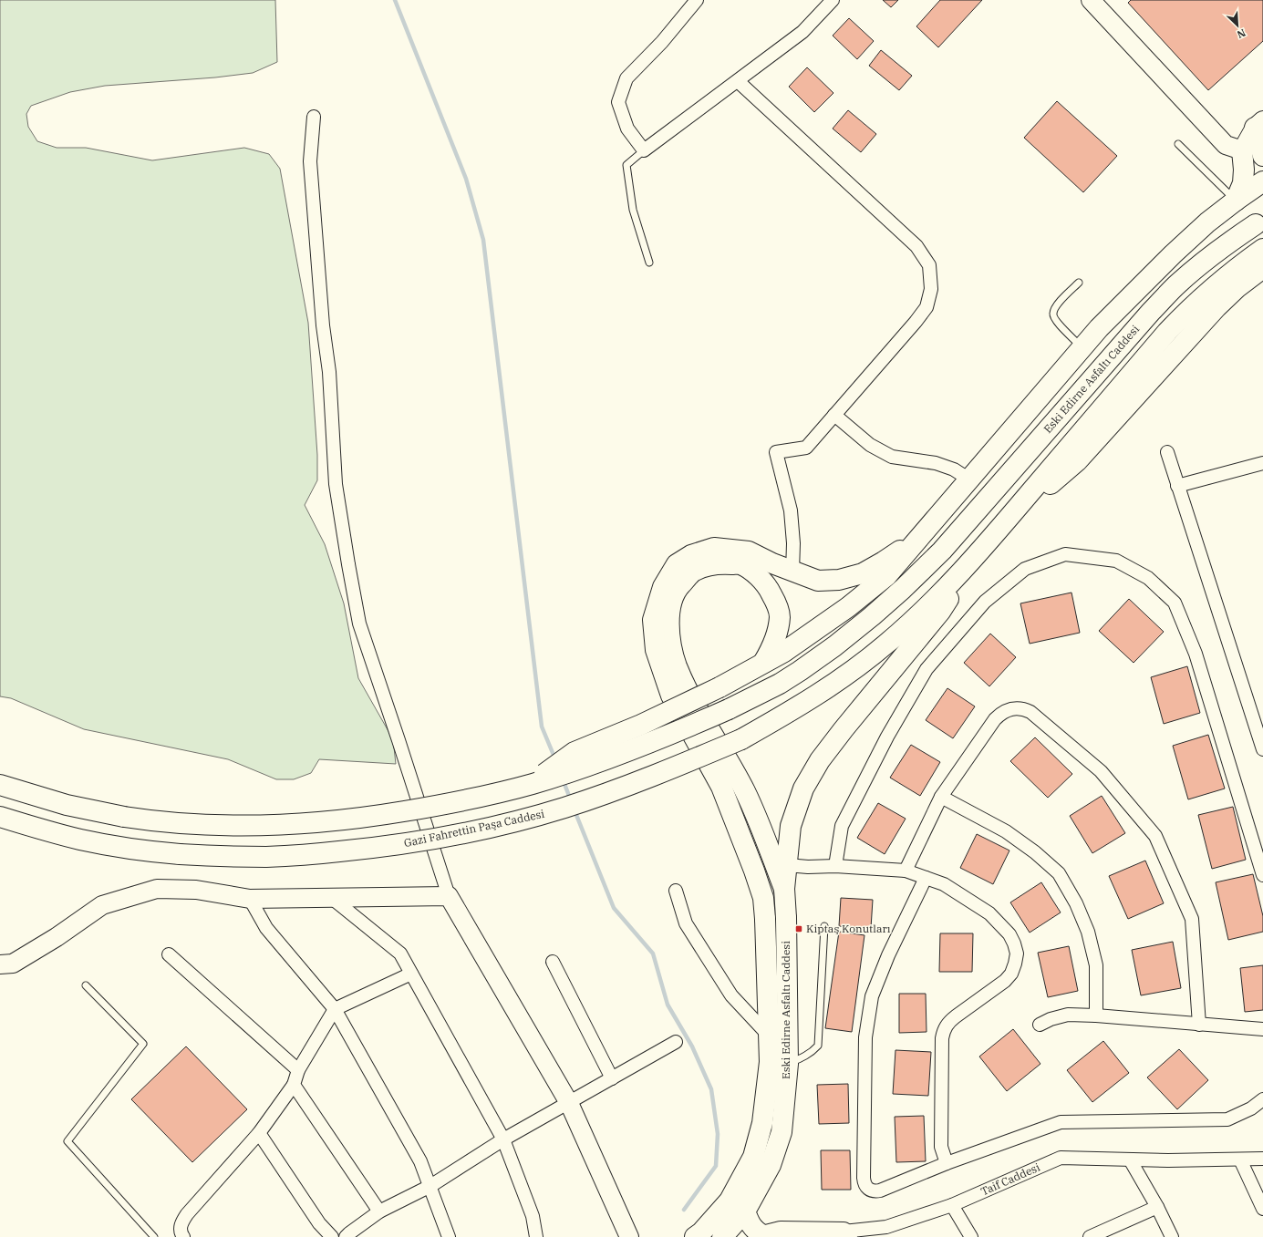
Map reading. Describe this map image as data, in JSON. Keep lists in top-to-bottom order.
{
  "streets": {
    "main road": ["Eski Edirne Asfaltı Caddesi", "Gazi Fahrettin Paşa Caddesi"],
    "street": ["Taif Caddesi"]
  },
  "places": {
    "transit": ["Kiptaş Konutları"]
  },
  "north": "bottom right"
}
